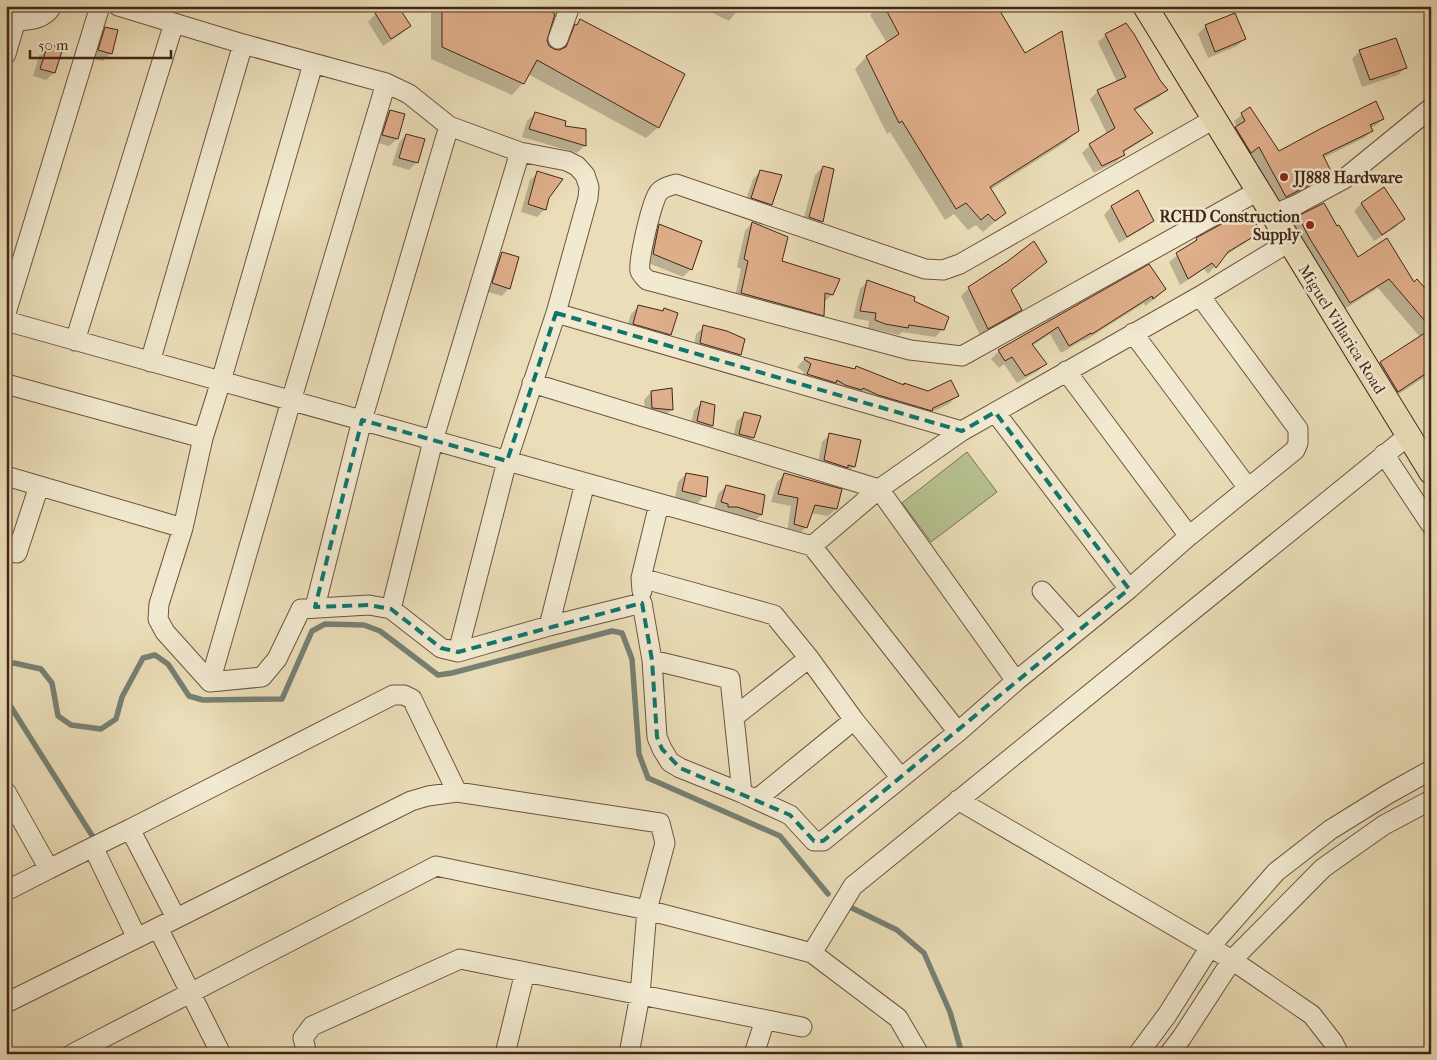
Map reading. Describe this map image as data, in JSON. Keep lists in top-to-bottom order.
{
  "streets": {
    "main road": ["Miguel Villarica Road"]
  },
  "places": ["JJ888 Hardware", "RCHD Construction Supply"],
  "scale_bar": "50 m"
}
